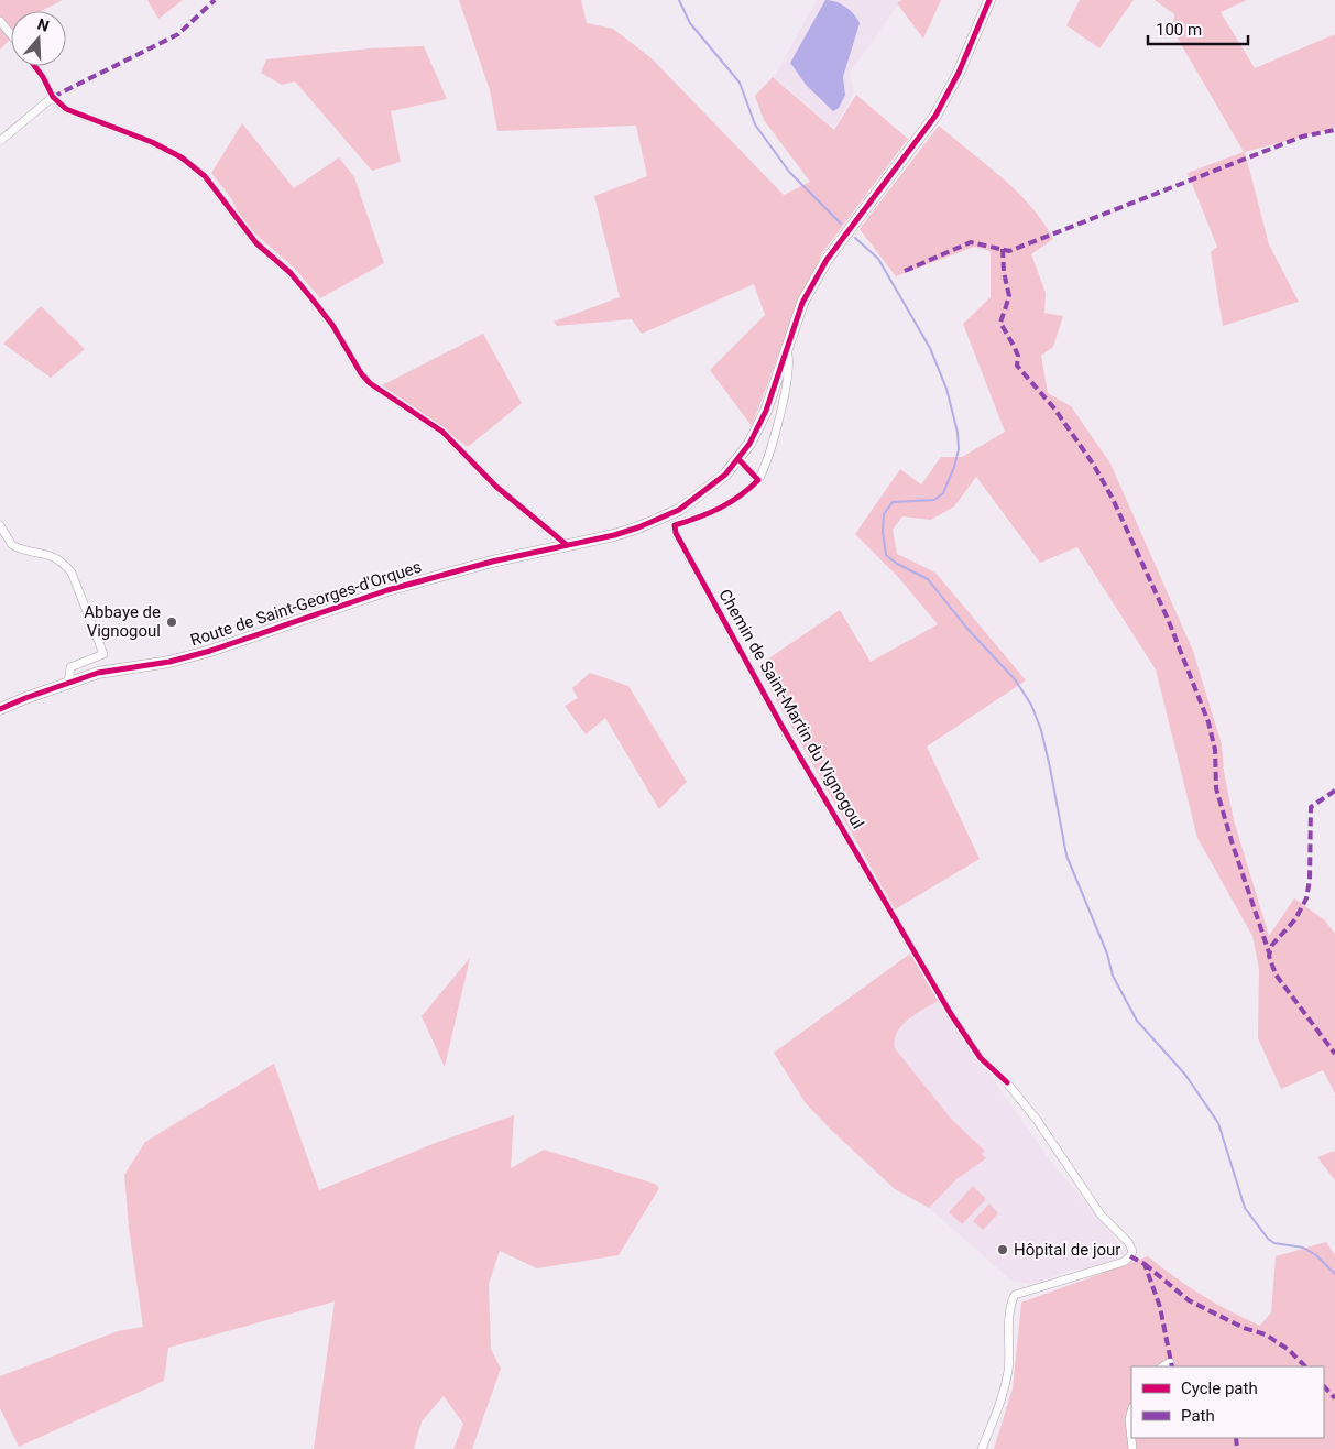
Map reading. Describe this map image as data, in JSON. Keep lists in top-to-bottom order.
{
  "streets": {
    "street": ["Route de Saint-Georges-d'Orques", "Chemin de Saint-Martin du Vignogoul"]
  },
  "crossings": [
    ["Route de Saint-Georges-d'Orques", "Chemin de Saint-Martin du Vignogoul"]
  ],
  "places": ["Abbaye de Vignogoul", "Hôpital de jour"],
  "legend": ["Cycle path", "Path"],
  "scale_bar": "100 m",
  "north": "top"
}
